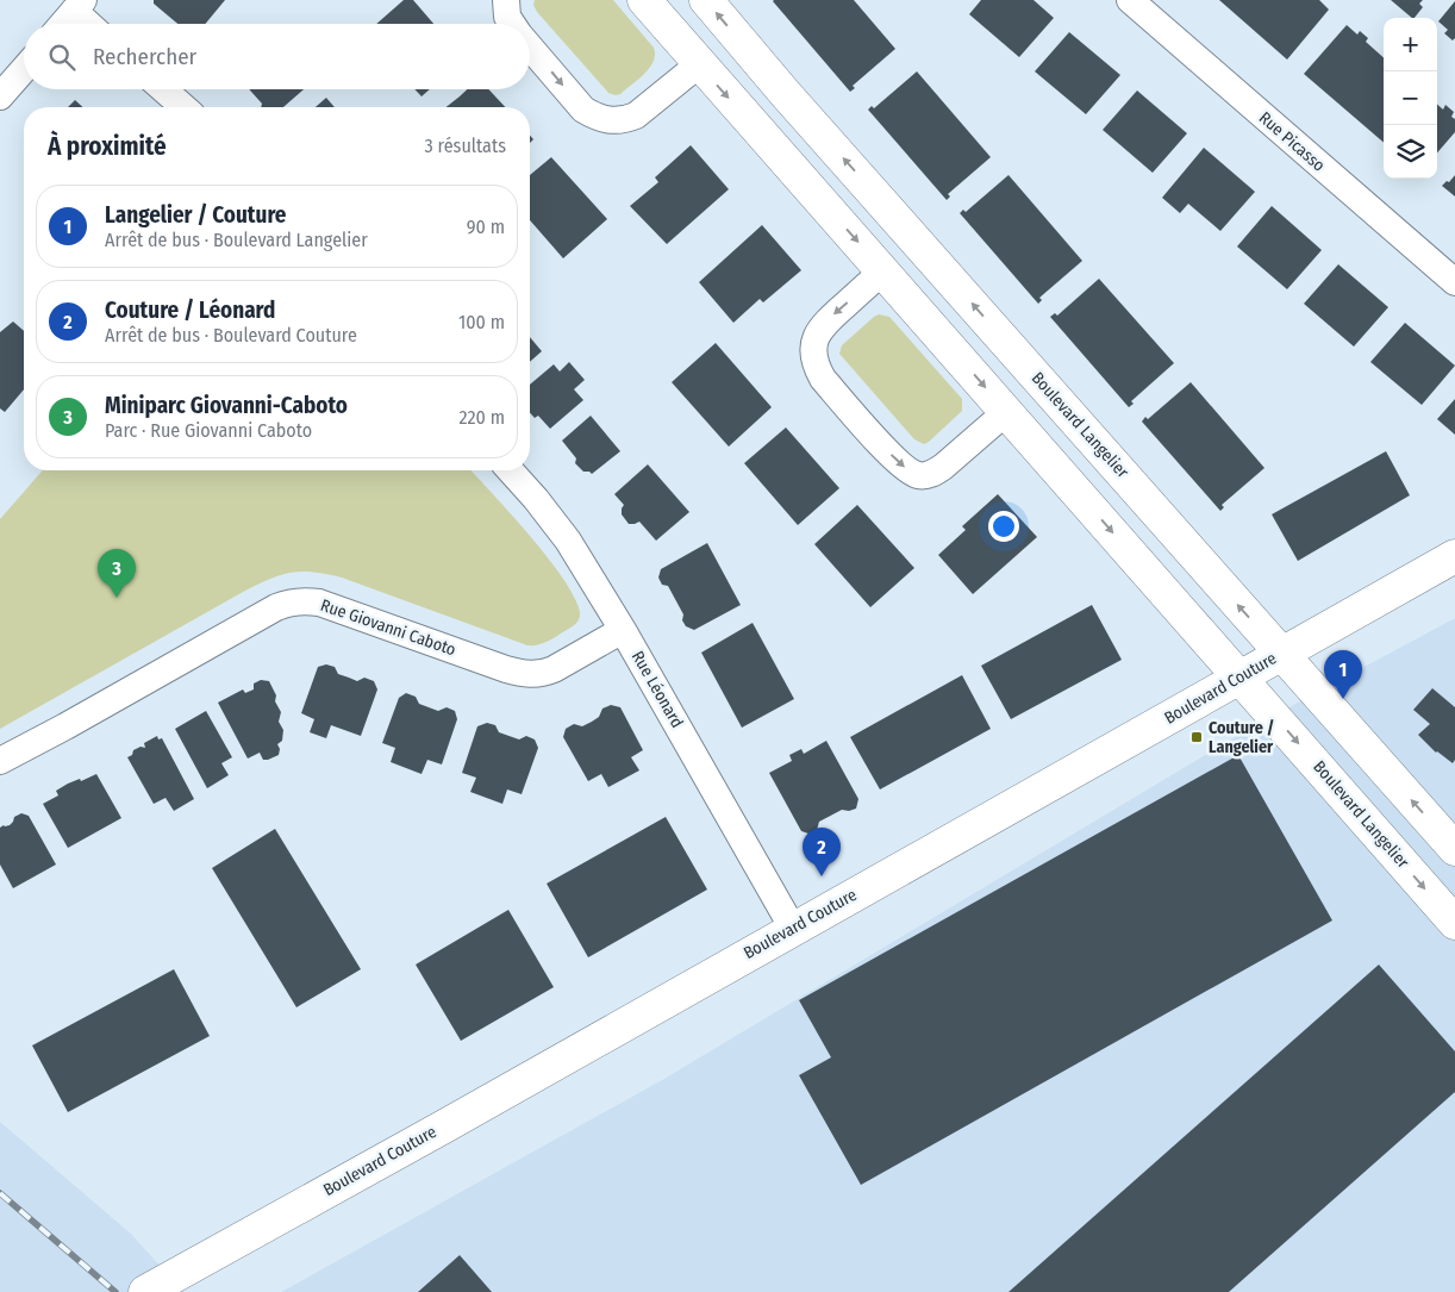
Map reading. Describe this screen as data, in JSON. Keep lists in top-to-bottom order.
{
  "streets": {
    "main road": ["Boulevard Langelier", "Boulevard Couture"],
    "street": ["Rue Picasso", "Rue Giovanni Caboto", "Rue Léonard"]
  },
  "crossings": [
    ["Boulevard Langelier", "Boulevard Couture"],
    ["Rue Giovanni Caboto", "Rue Léonard"],
    ["Boulevard Couture", "Rue Léonard"]
  ],
  "places": {
    "transit": ["Couture / Langelier"]
  },
  "page": {
    "map_buttons": ["+", "−"],
    "search": "Rechercher",
    "heading": ["À proximité", "3 résultats"],
    "list": [
      {
        "mark": "1",
        "name": "Langelier / Couture",
        "note": "Arrêt de bus · Boulevard Langelier",
        "value": "90 m"
      },
      {
        "mark": "2",
        "name": "Couture / Léonard",
        "note": "Arrêt de bus · Boulevard Couture",
        "value": "100 m"
      },
      {
        "mark": "3",
        "name": "Miniparc Giovanni-Caboto",
        "note": "Parc · Rue Giovanni Caboto",
        "value": "220 m"
      }
    ],
    "pins": ["3", "1", "2"]
  }
}
